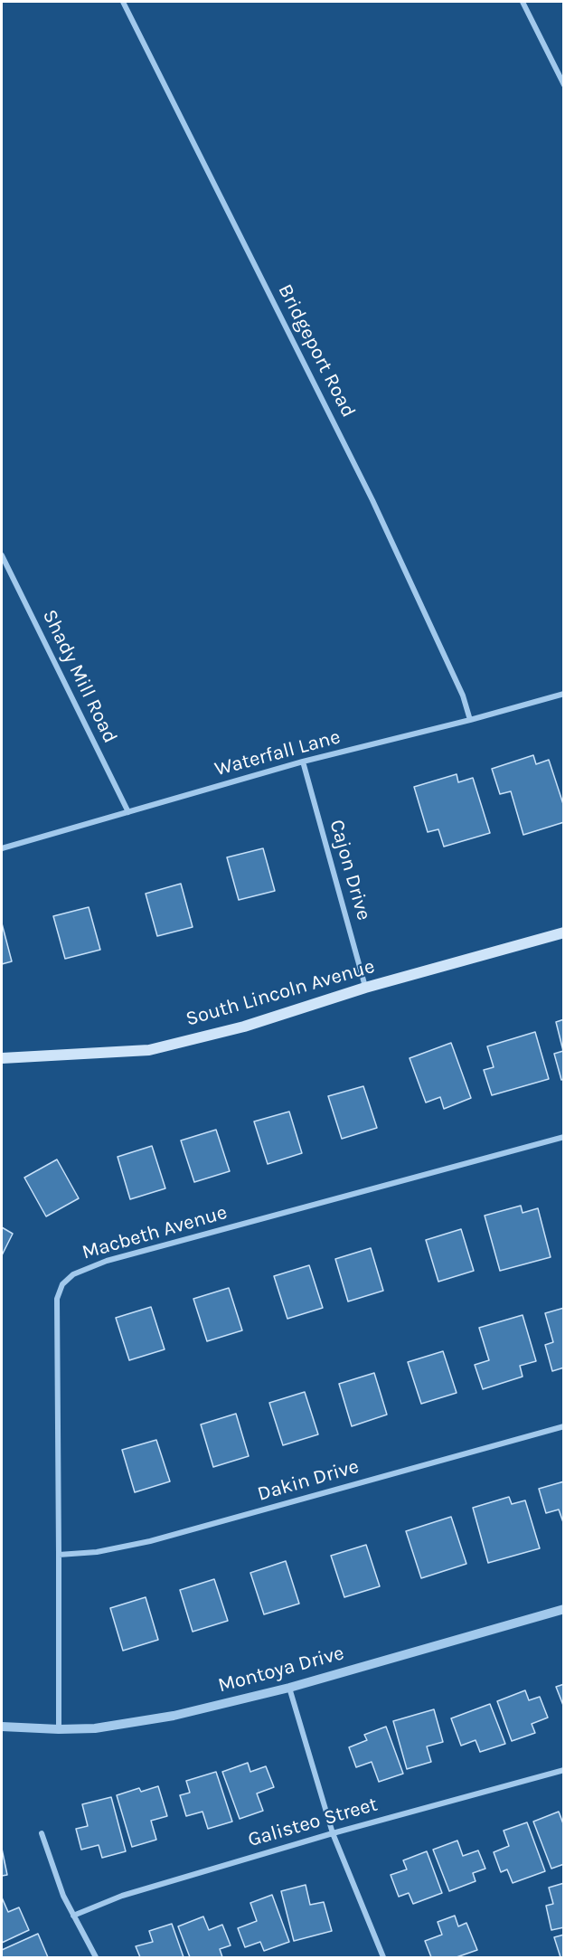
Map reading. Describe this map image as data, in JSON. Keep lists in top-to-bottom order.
{
  "streets": {
    "main road": ["South Lincoln Avenue"],
    "street": [
      "Bridgeport Road",
      "Shady Mill Road",
      "Waterfall Lane",
      "Cajon Drive",
      "Macbeth Avenue",
      "Dakin Drive",
      "Montoya Drive",
      "Galisteo Street"
    ]
  },
  "crossings": [
    ["Bridgeport Road", "Waterfall Lane"],
    ["Shady Mill Road", "Waterfall Lane"],
    ["Waterfall Lane", "Cajon Drive"],
    ["Cajon Drive", "South Lincoln Avenue"],
    ["Macbeth Avenue", "Dakin Drive"],
    ["Macbeth Avenue", "Montoya Drive"]
  ]
}
